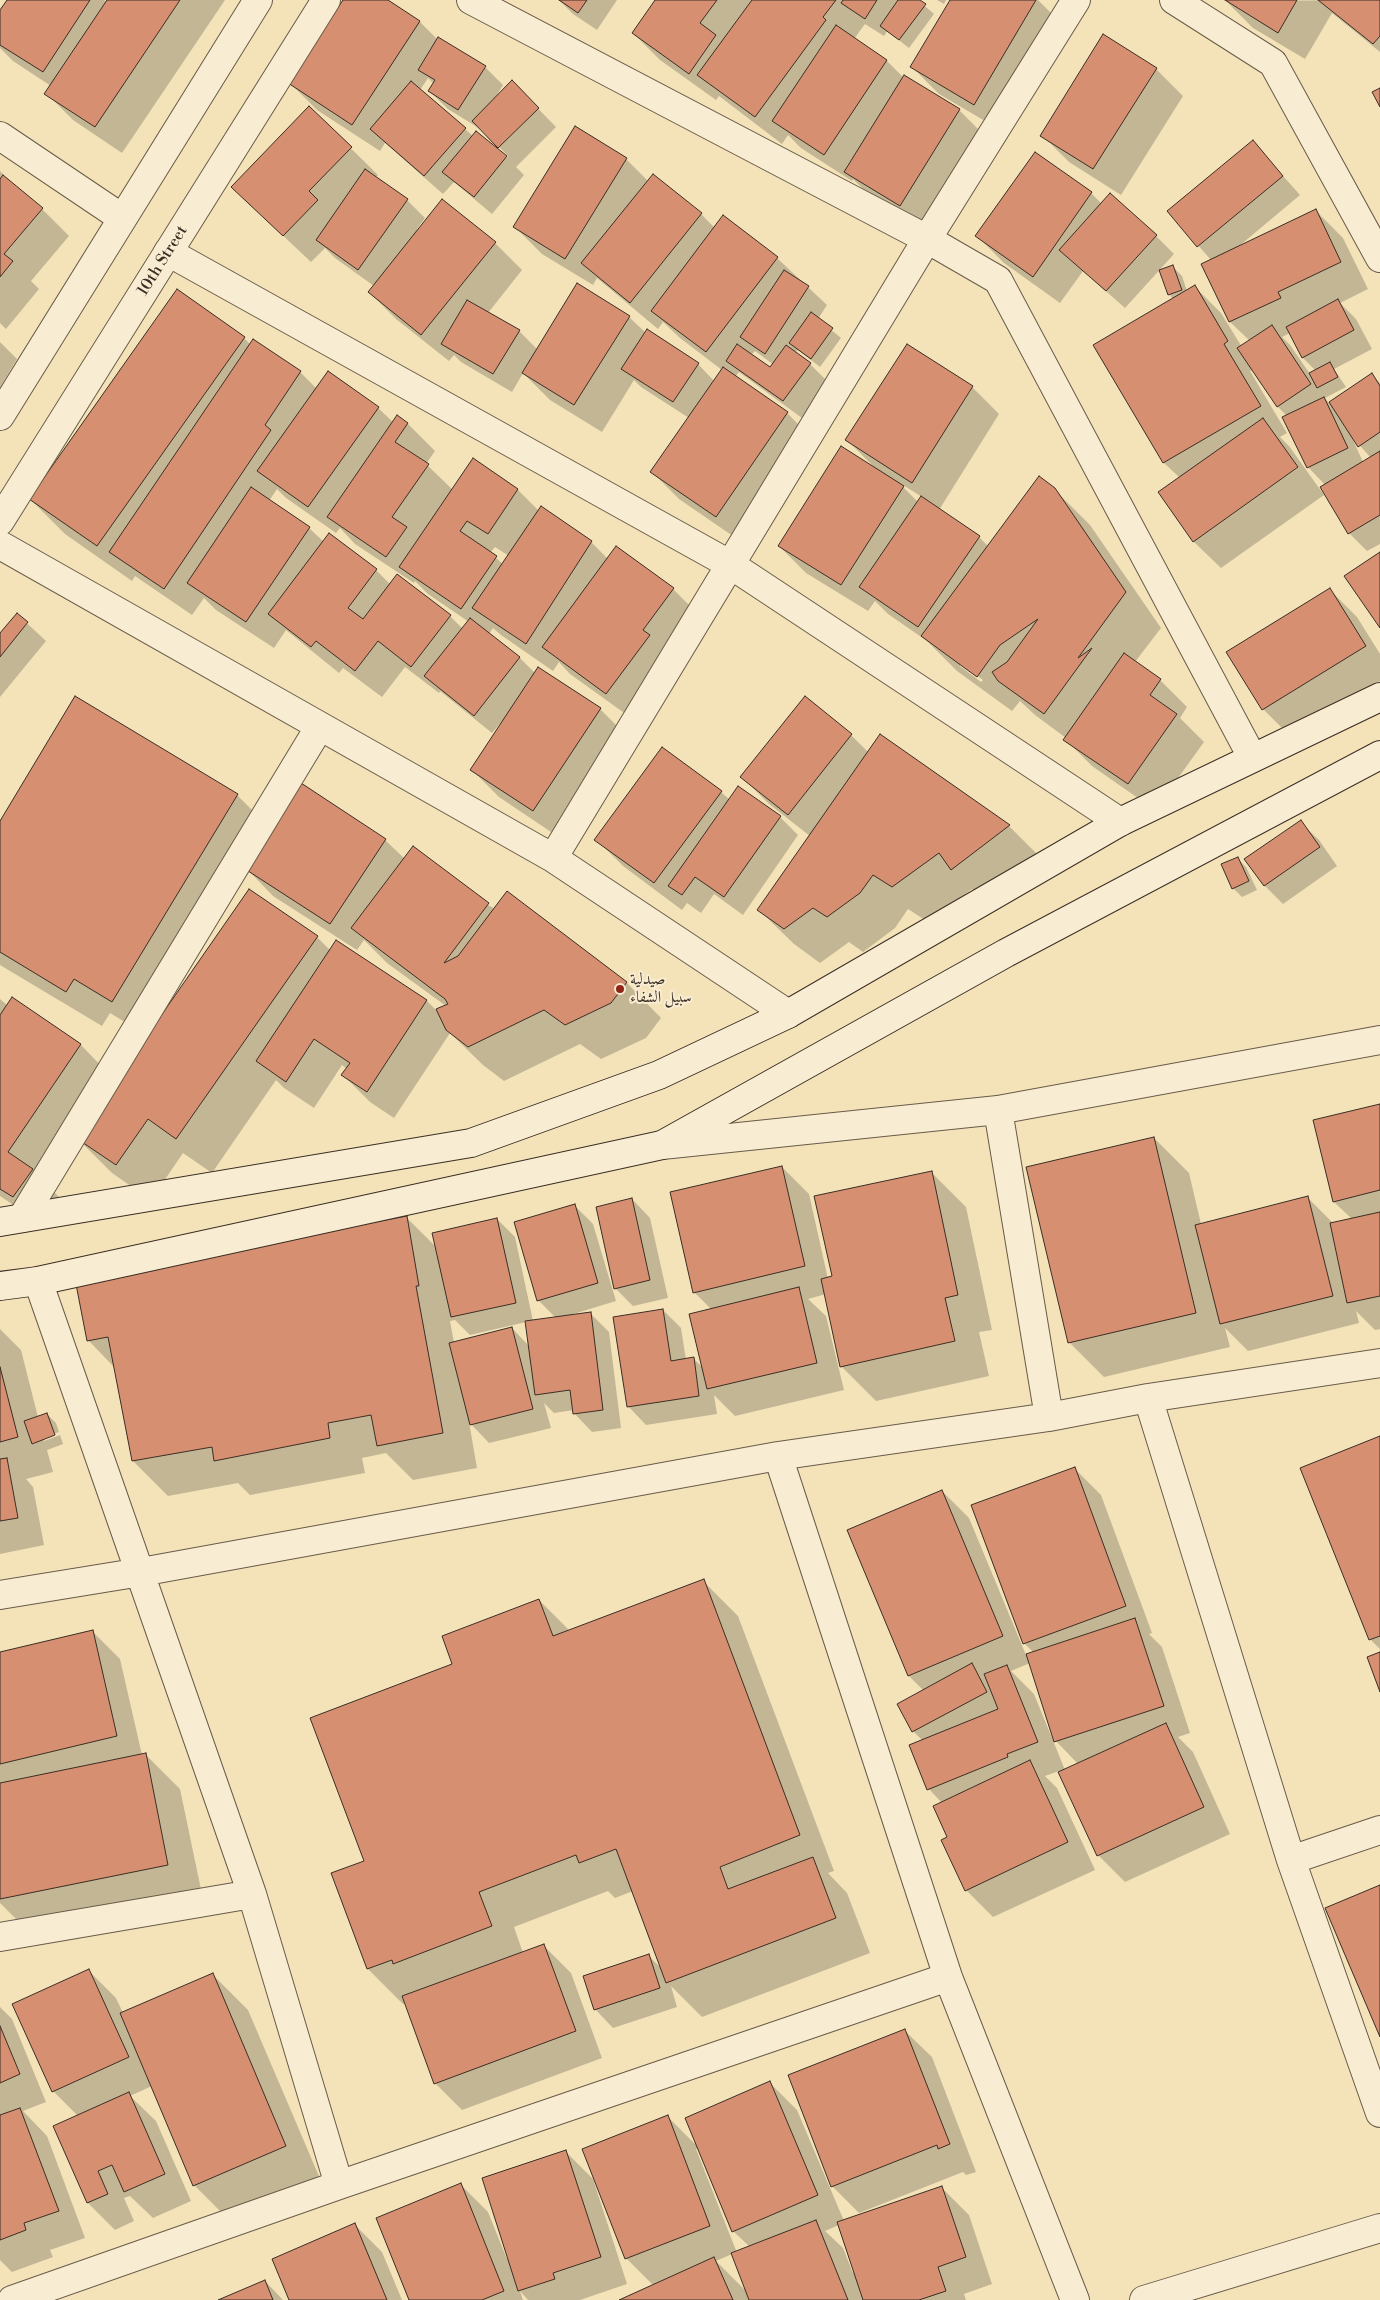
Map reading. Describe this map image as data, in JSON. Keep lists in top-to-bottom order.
{
  "streets": {
    "street": ["10th Street"]
  },
  "places": ["صيدلية سبيل الشفاء"]
}
